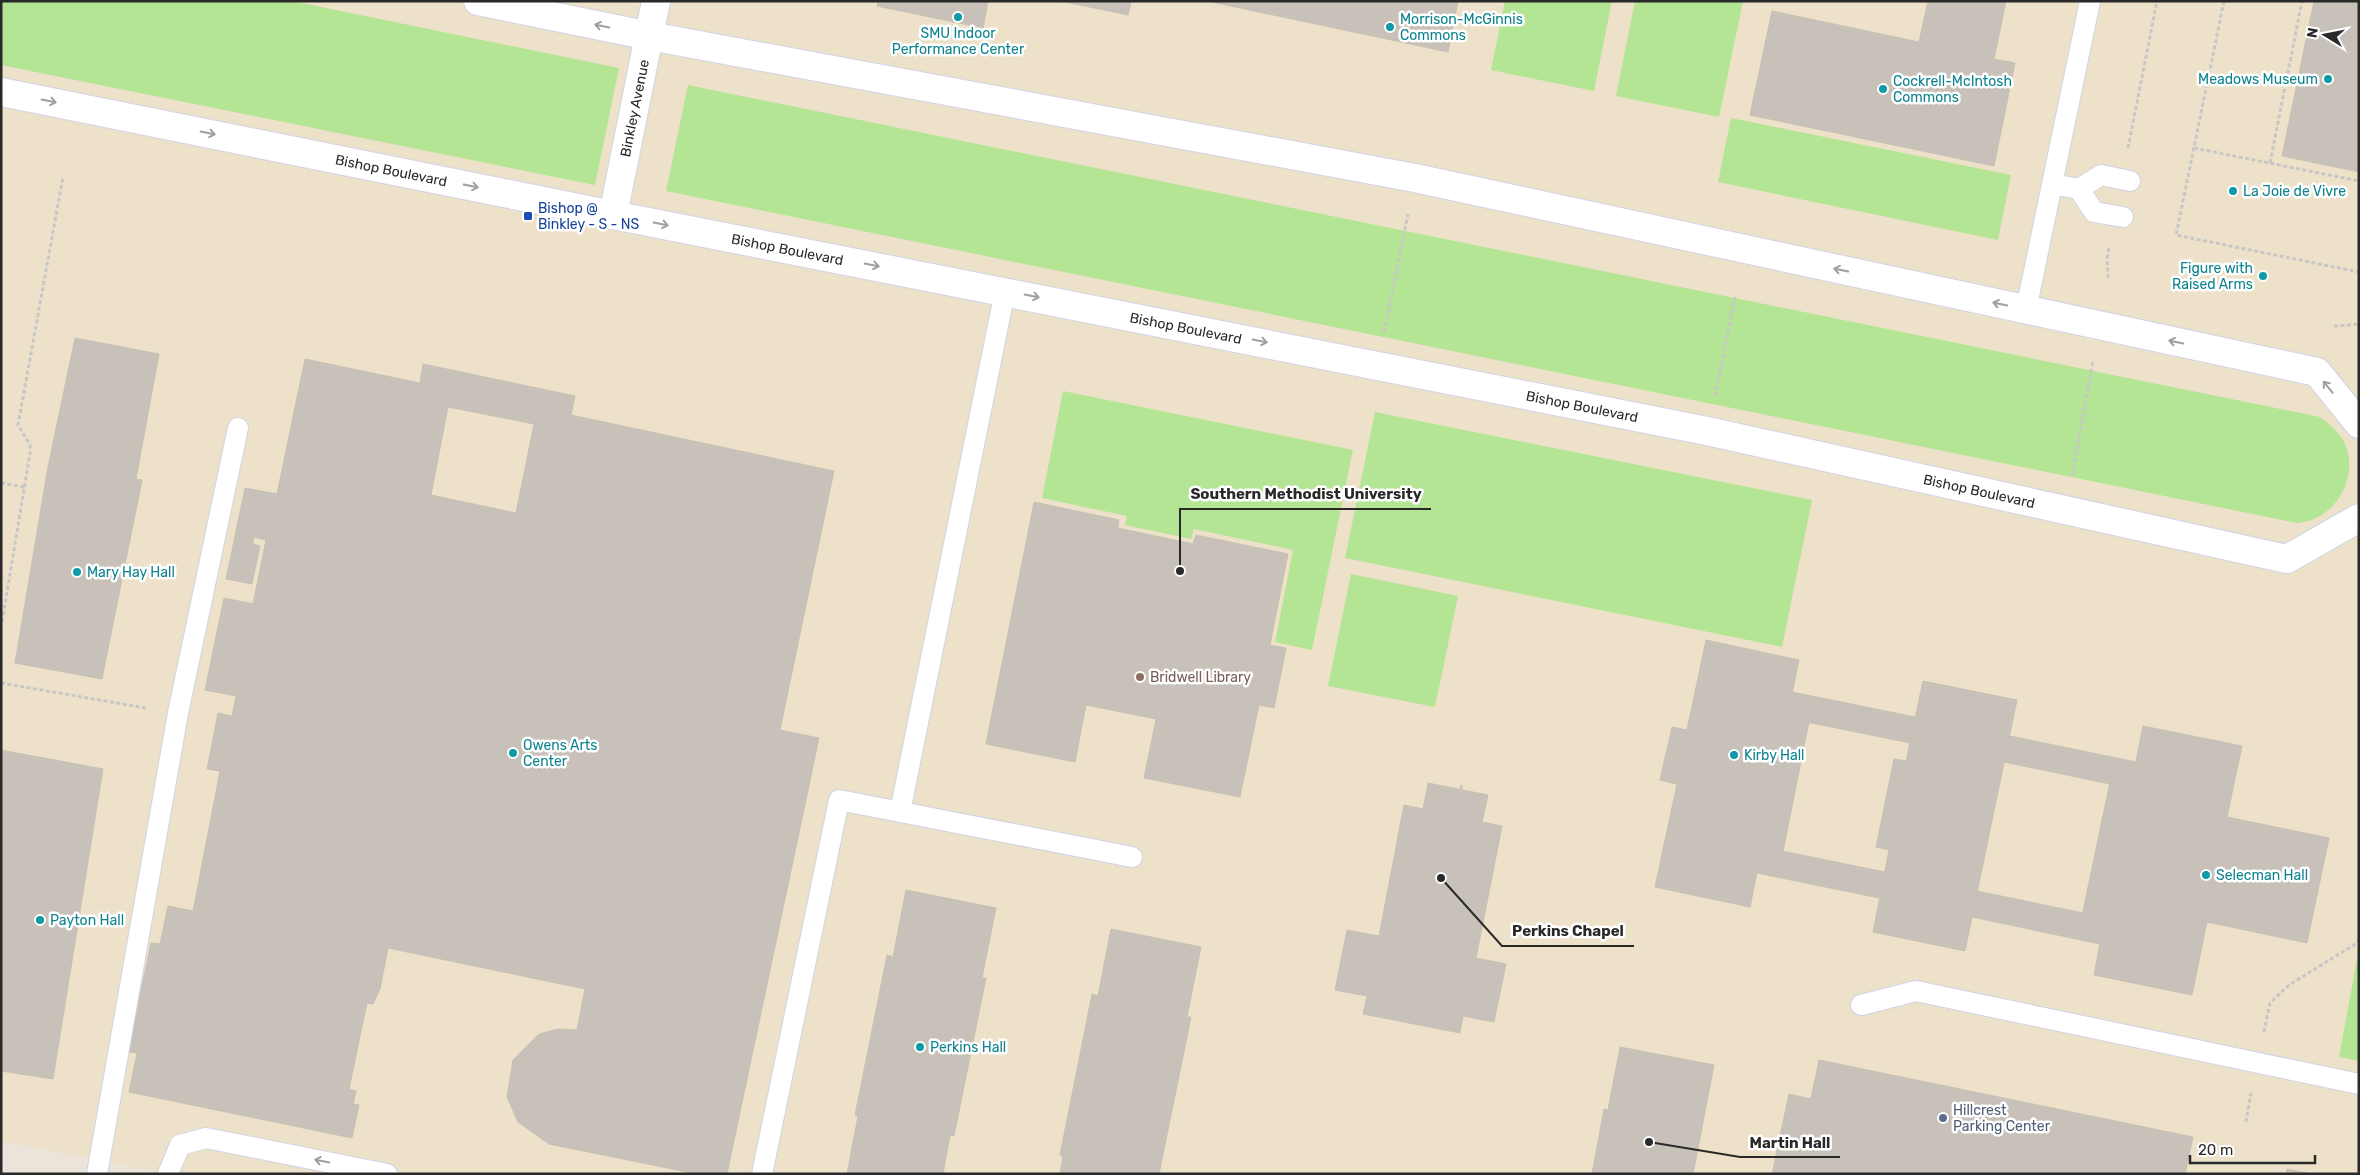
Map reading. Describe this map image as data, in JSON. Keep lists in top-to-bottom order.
{
  "streets": {
    "street": ["Binkley Avenue", "Bishop Boulevard"]
  },
  "crossings": [
    ["Binkley Avenue", "Bishop Boulevard"]
  ],
  "places": {
    "other": [
      "SMU Indoor Performance Center",
      "Morrison-McGinnis Commons",
      "Meadows Museum",
      "Cockrell-McIntosh Commons",
      "La Joie de Vivre",
      "Figure with Raised Arms",
      "Southern Methodist University",
      "Mary Hay Hall",
      "Bridwell Library",
      "Owens Arts Center",
      "Kirby Hall",
      "Selecman Hall",
      "Perkins Chapel",
      "Payton Hall",
      "Perkins Hall",
      "Hillcrest Parking Center",
      "Martin Hall"
    ],
    "transit": ["Bishop @ Binkley - S - NS"]
  },
  "scale_bar": "20 m",
  "north": "left"
}
